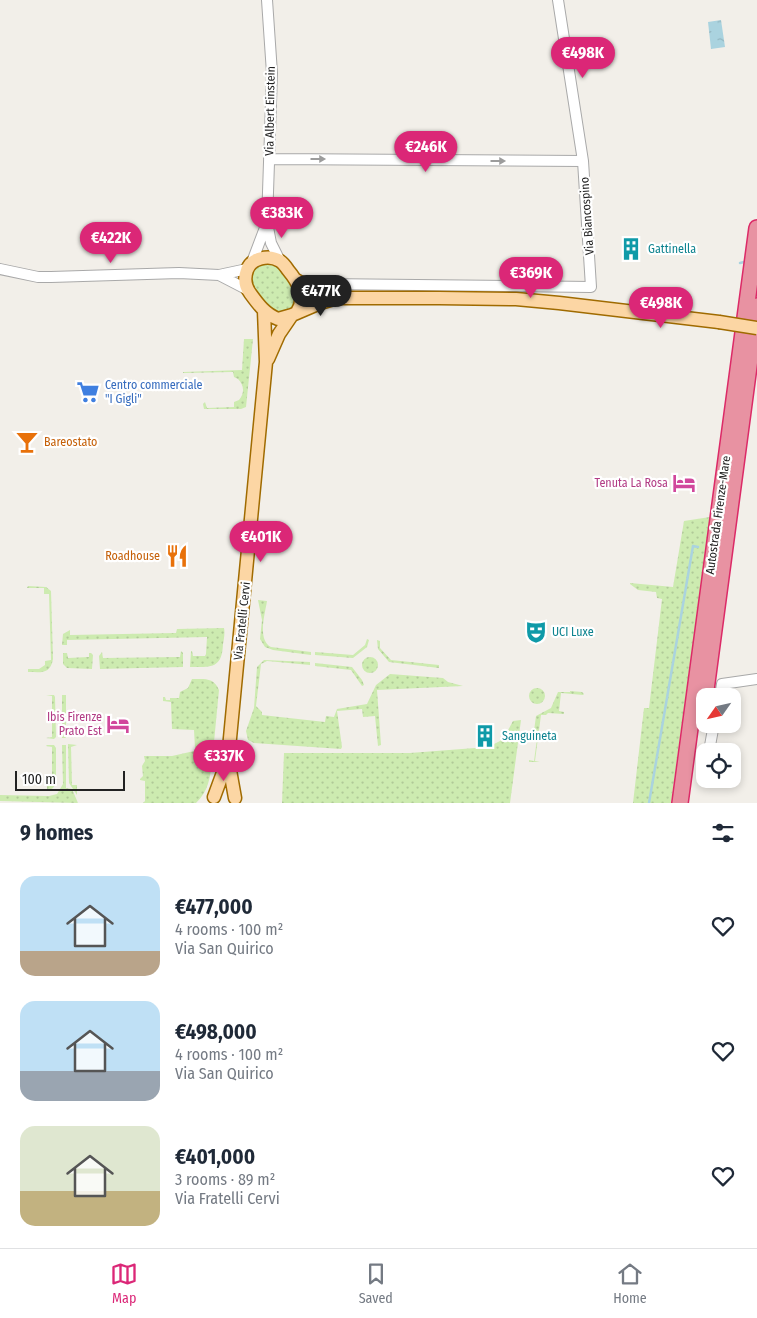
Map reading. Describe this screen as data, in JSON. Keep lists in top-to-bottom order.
{
  "streets": {
    "highway": ["Autostrada Firenze-Mare"],
    "main road": ["Via Fratelli Cervi"],
    "street": ["Via Albert Einstein", "Via Biancospino"]
  },
  "crossings": [
    ["Via Albert Einstein", "Via Biancospino"],
    ["Via Albert Einstein", "Via Fratelli Cervi"]
  ],
  "one_way": ["Via Biancospino"],
  "places": {
    "building": ["Gattinella", "Sanguineta"],
    "supermarket": ["Centro commerciale \"I Gigli\""],
    "bar": ["Bareostato"],
    "hotel": ["Tenuta La Rosa", "Ibis Firenze Prato Est"],
    "restaurant": ["Roadhouse"],
    "theatre": ["UCI Luxe"]
  },
  "scale_bar": "100 m",
  "north": "bottom left",
  "page": {
    "price": [
      "€498K",
      "€246K",
      "€383K",
      "€422K",
      "€369K",
      "€477K",
      "€498K",
      "€401K",
      "€337K"
    ],
    "scale": "100 m",
    "heading": "9 homes",
    "list": [
      {
        "name": "€477,000",
        "note": "4 rooms · 100 m² · Via San Quirico"
      },
      {
        "name": "€498,000",
        "note": "4 rooms · 100 m² · Via San Quirico"
      },
      {
        "name": "€401,000",
        "note": "3 rooms · 89 m² · Via Fratelli Cervi"
      }
    ],
    "tabs": ["Map", "Saved", "Home"]
  }
}
